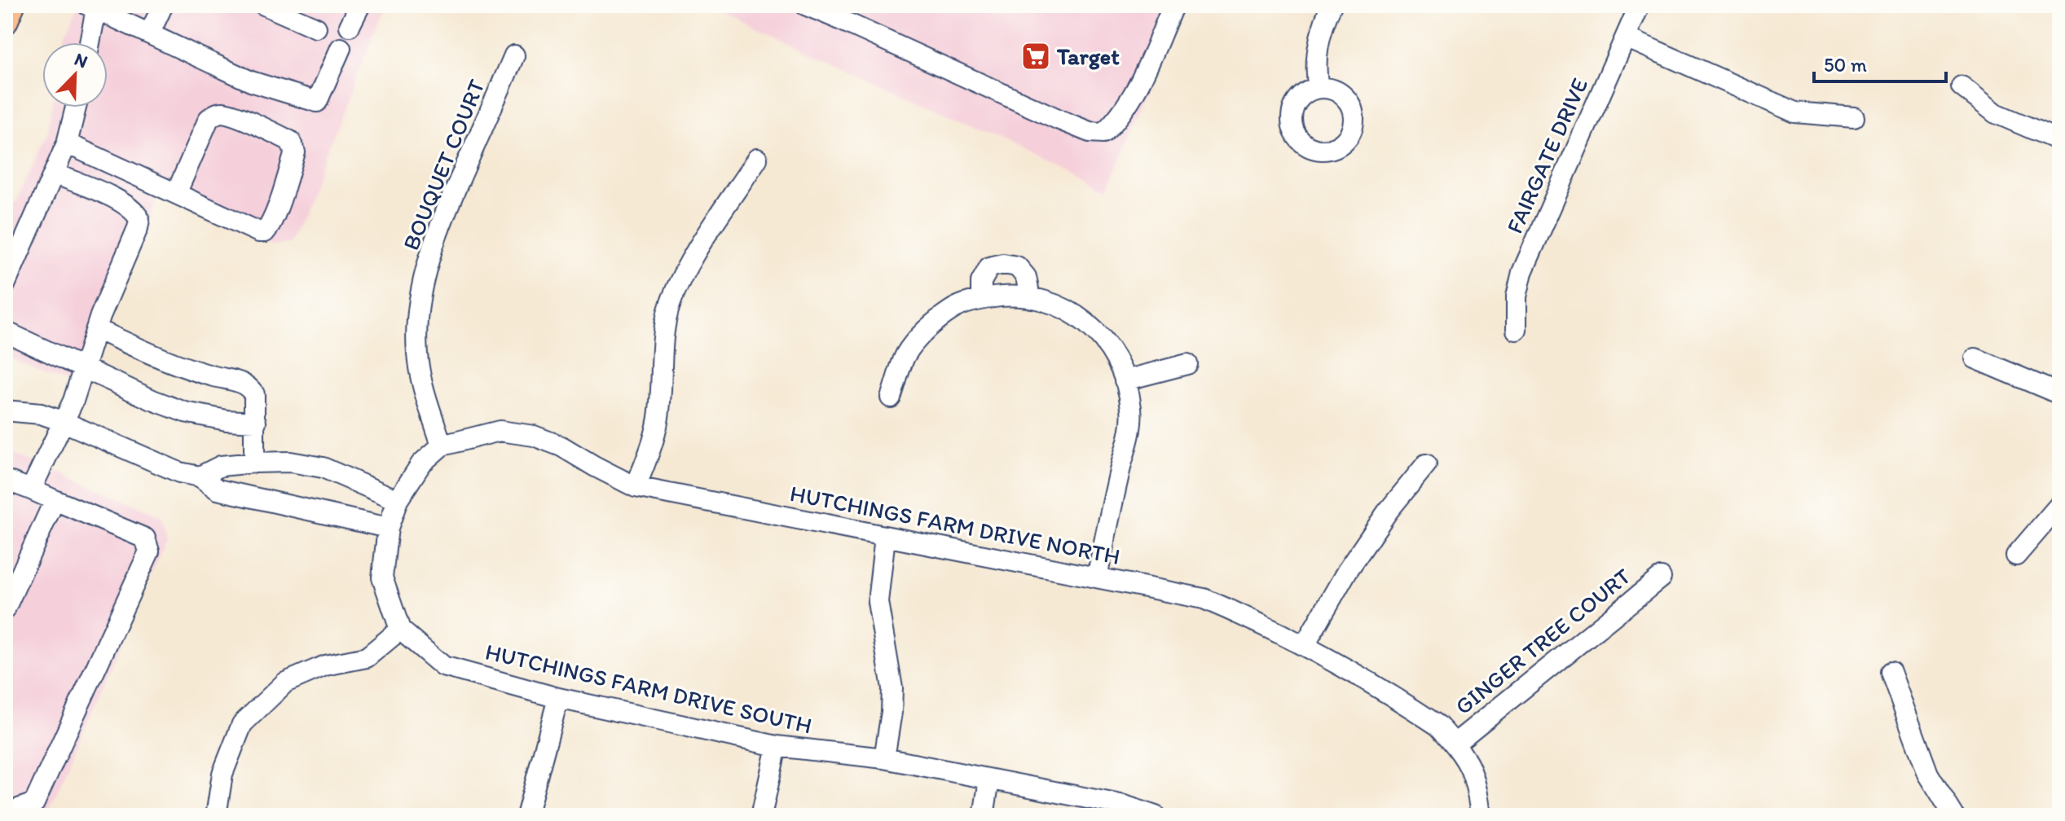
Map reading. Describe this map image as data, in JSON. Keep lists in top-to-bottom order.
{
  "streets": {
    "street": [
      "FAIRGATE DRIVE",
      "BOUQUET COURT",
      "HUTCHINGS FARM DRIVE NORTH",
      "GINGER TREE COURT",
      "HUTCHINGS FARM DRIVE SOUTH"
    ]
  },
  "crossings": [
    ["BOUQUET COURT", "HUTCHINGS FARM DRIVE NORTH"],
    ["HUTCHINGS FARM DRIVE NORTH", "GINGER TREE COURT"]
  ],
  "places": {
    "supermarket": ["Target"]
  },
  "scale_bar": "50 m",
  "north": "top right"
}
